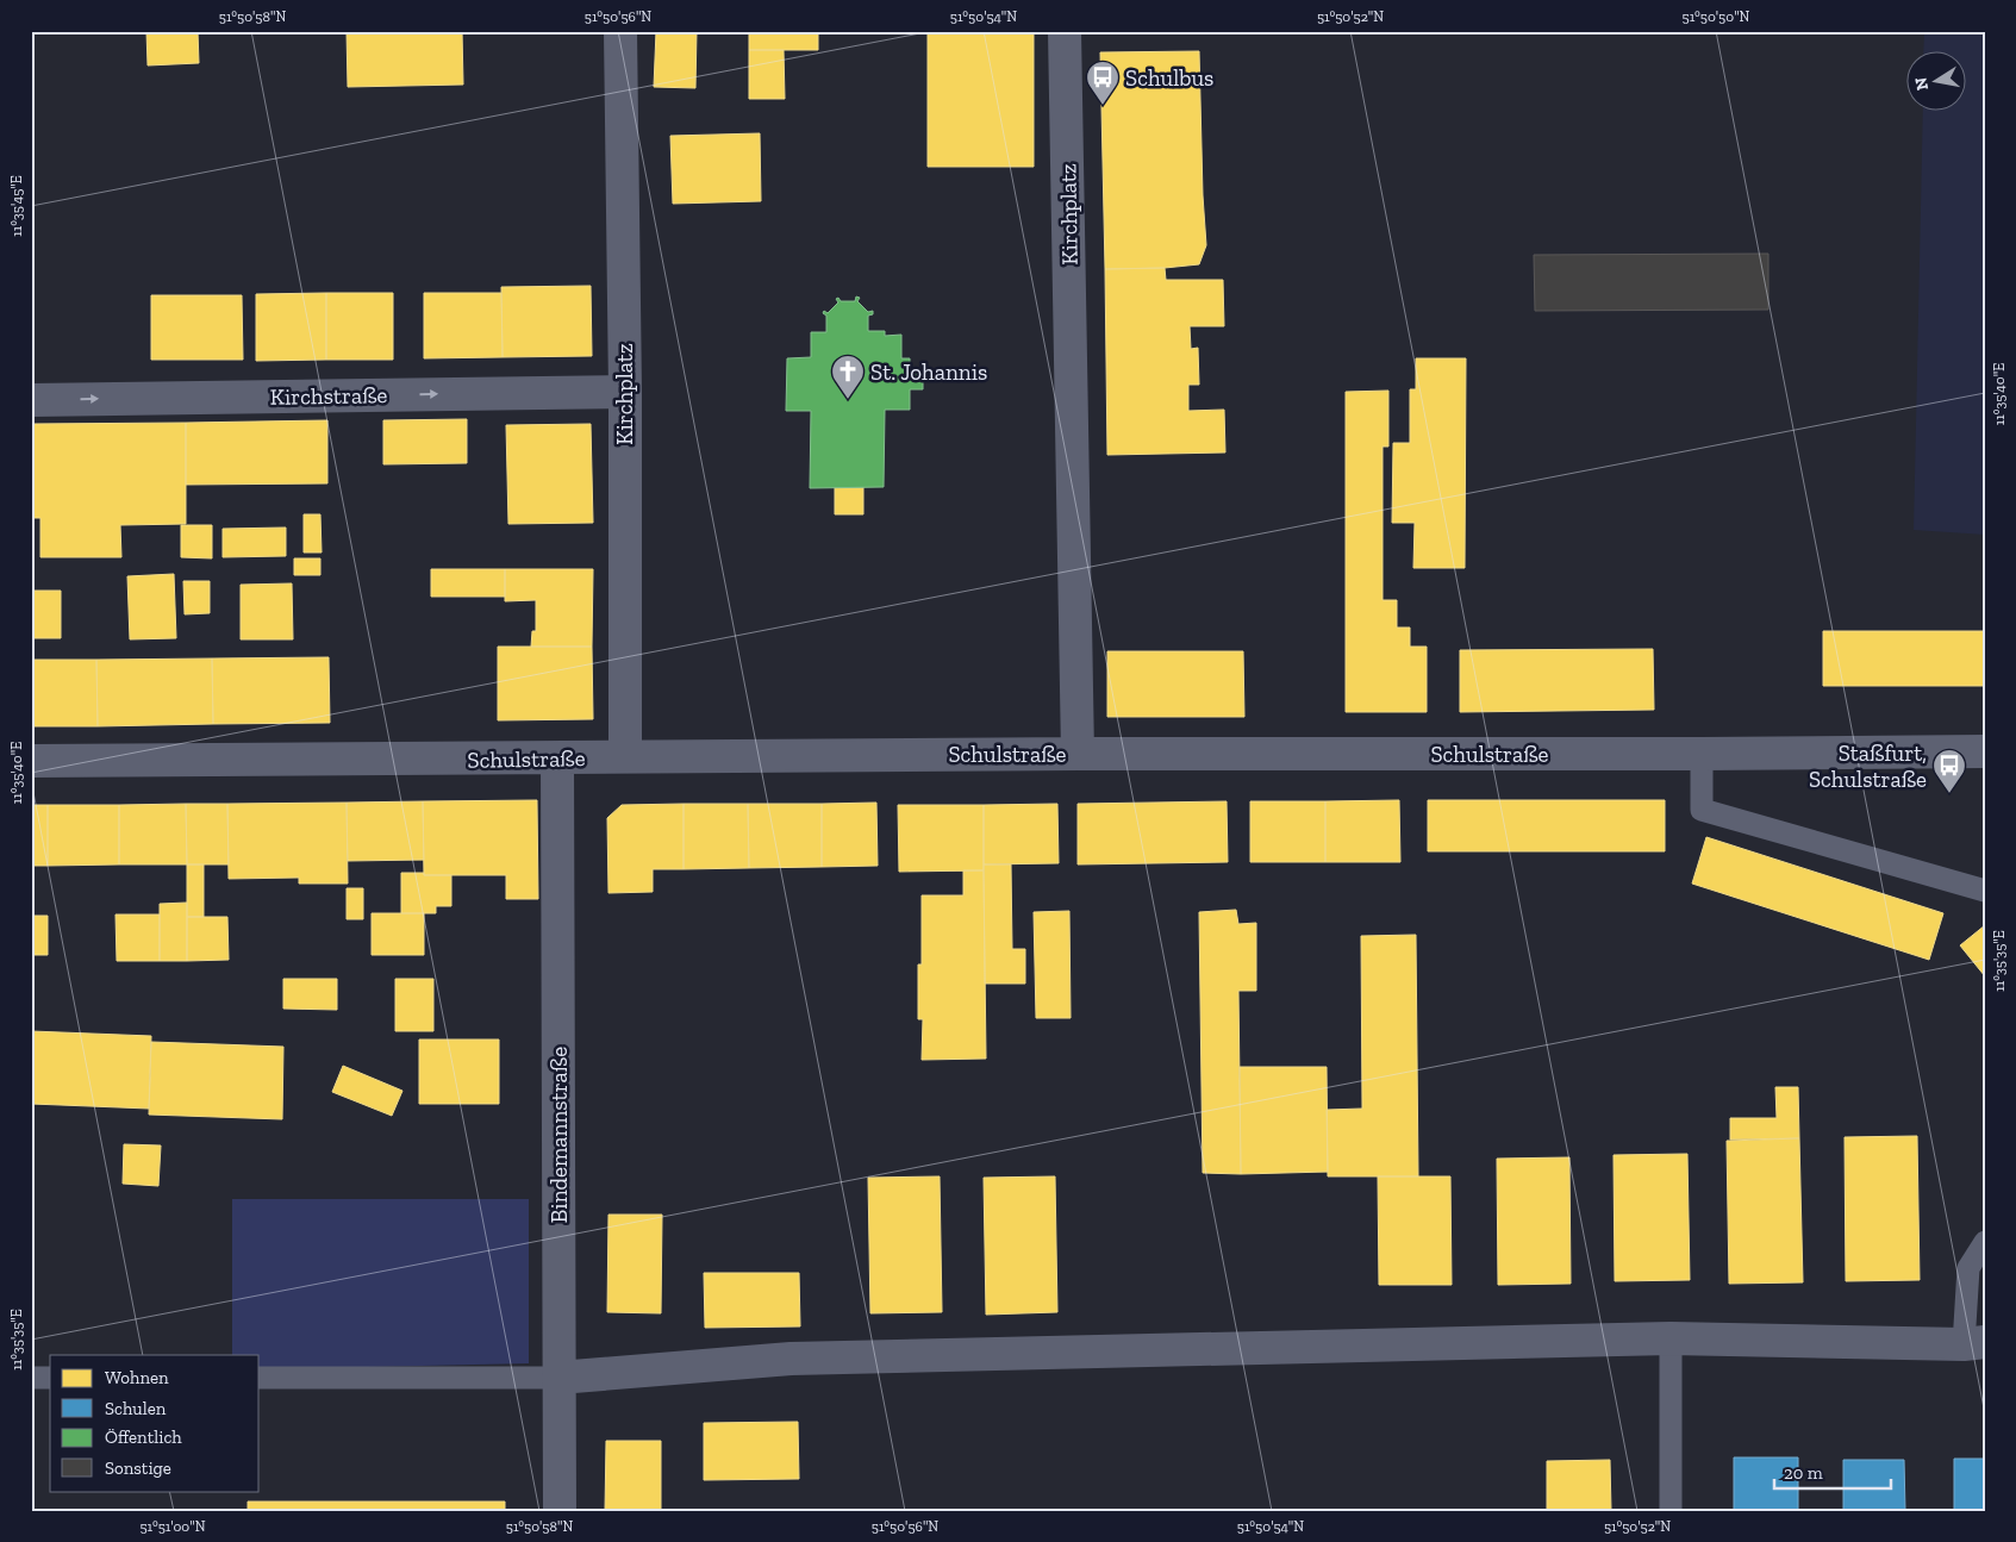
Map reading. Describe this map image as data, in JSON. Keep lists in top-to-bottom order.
{
  "streets": {
    "street": [
      "Kirchplatz",
      "Kirchstraße",
      "Schulstraße",
      "Bindemannstraße"
    ]
  },
  "crossings": [
    ["Kirchplatz", "Kirchstraße"],
    ["Kirchplatz", "Schulstraße"],
    ["Schulstraße", "Bindemannstraße"]
  ],
  "one_way": ["Kirchstraße"],
  "places": {
    "bus stop": ["Schulbus", "Staßfurt, Schulstraße"],
    "church": ["St. Johannis"]
  },
  "legend": [
    "Wohnen",
    "Schulen",
    "Öffentlich",
    "Sonstige"
  ],
  "scale_bar": "20 m",
  "north": "left",
  "coordinates": [
    "51°50'58\"N",
    "51°50'56\"N",
    "51°50'54\"N",
    "51°50'52\"N",
    "51°50'50\"N",
    "11°35'45\"E",
    "11°35'40\"E",
    "11°35'35\"E",
    "51°51'00\"N"
  ]
}
